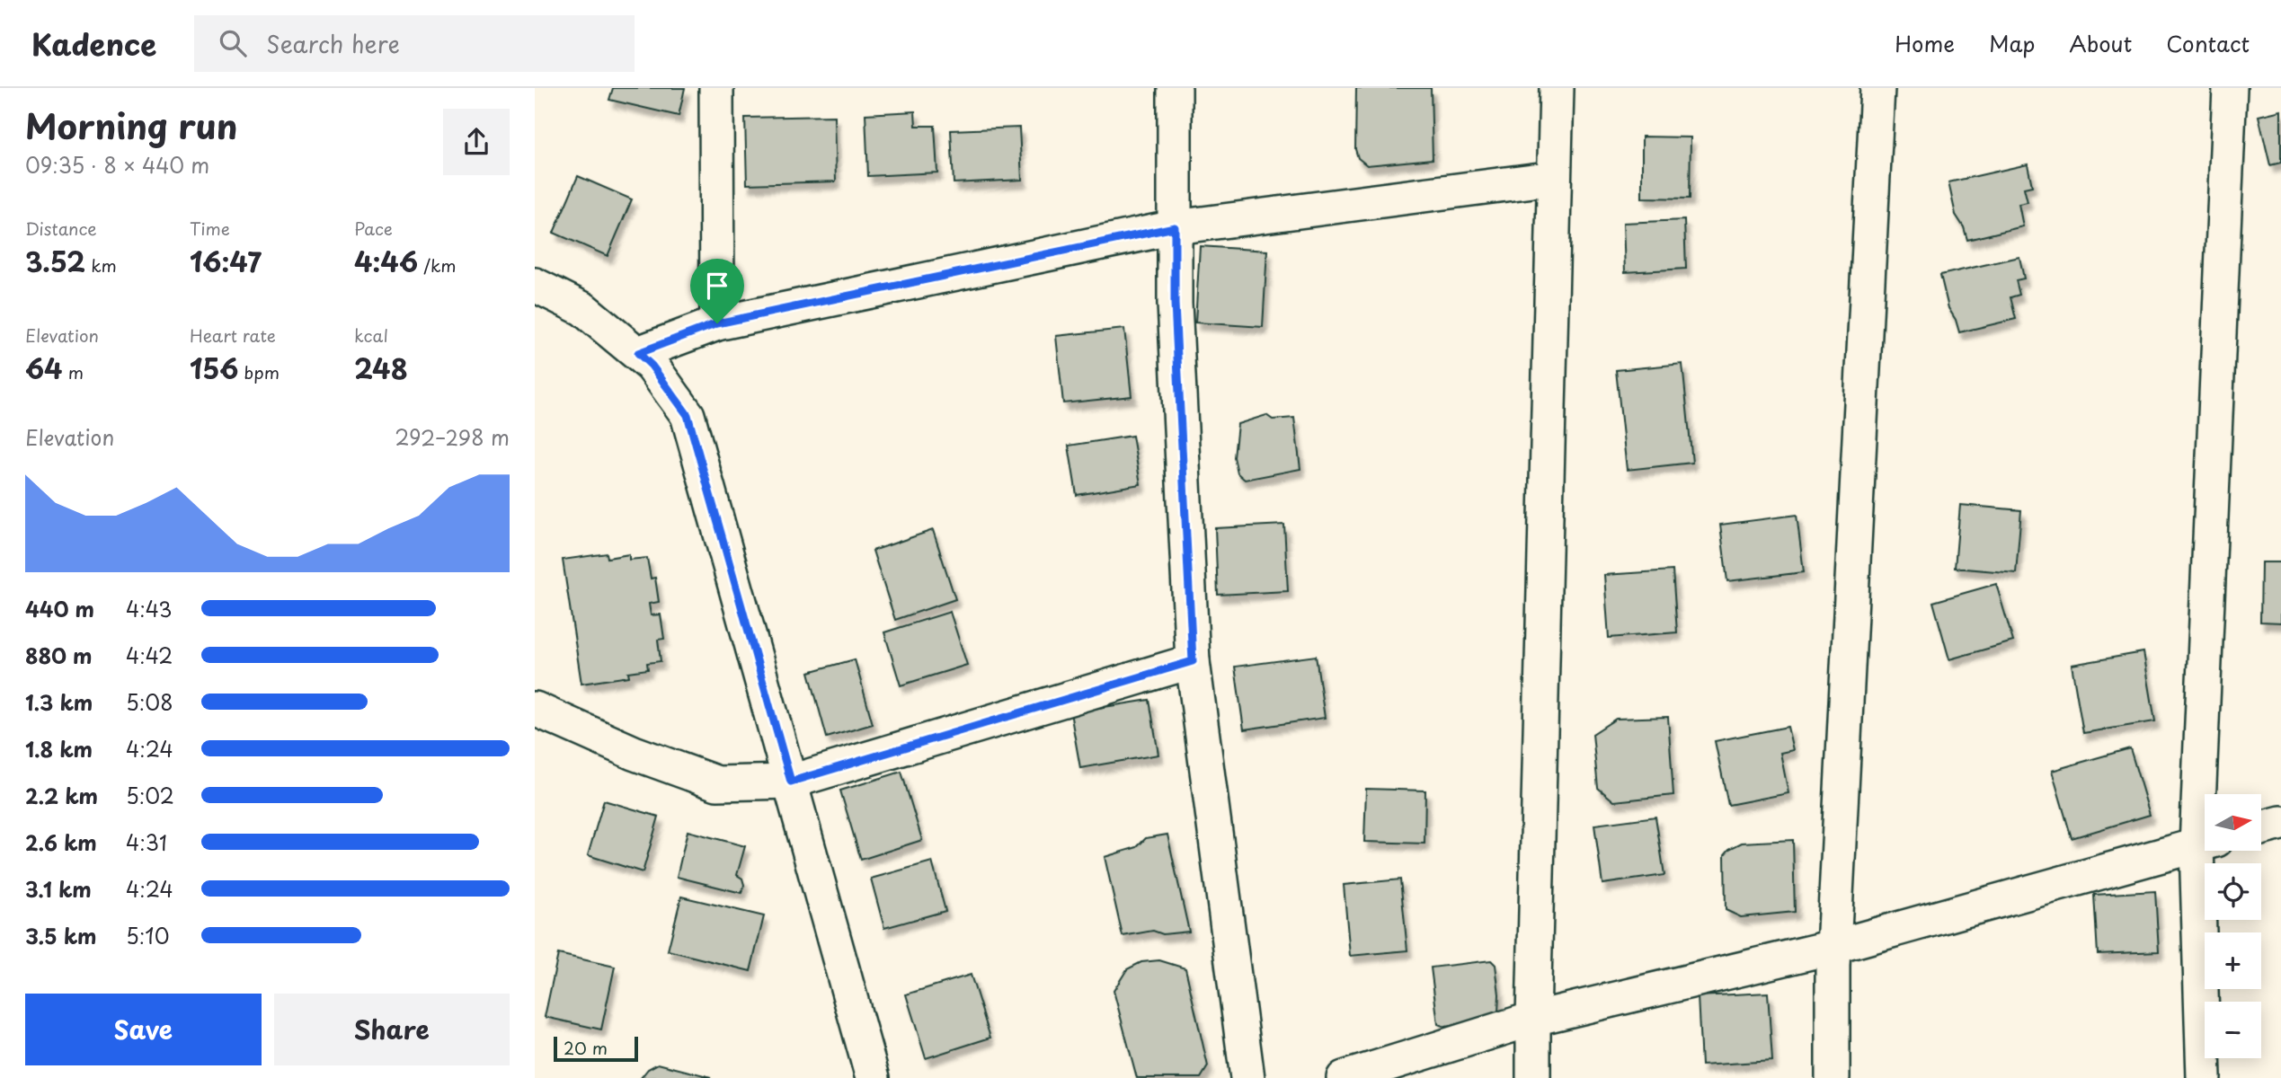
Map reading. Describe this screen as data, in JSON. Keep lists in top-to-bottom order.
{
  "scale_bar": "20 m",
  "north": "right",
  "page": {
    "header": "Kadence",
    "search": "Search here",
    "nav": [
      "Home",
      "Map",
      "About",
      "Contact"
    ],
    "heading": ["Morning run", "09:35 · 8 × 440 m"],
    "stats": [
      ["Distance", "3.52 km"],
      ["Time", "16:47"],
      ["Pace", "4:46 /km"],
      ["Elevation", "64 m"],
      ["Heart rate", "156 bpm"],
      ["kcal", "248"]
    ],
    "chart": ["Elevation", "292–298 m"],
    "list": [
      {
        "name": "440 m",
        "note": "4:43"
      },
      {
        "name": "880 m",
        "note": "4:42"
      },
      {
        "name": "1.3 km",
        "note": "5:08"
      },
      {
        "name": "1.8 km",
        "note": "4:24"
      },
      {
        "name": "2.2 km",
        "note": "5:02"
      },
      {
        "name": "2.6 km",
        "note": "4:31"
      },
      {
        "name": "3.1 km",
        "note": "4:24"
      },
      {
        "name": "3.5 km",
        "note": "5:10"
      }
    ],
    "map_buttons": ["+", "−"],
    "buttons": ["Save", "Share"],
    "scale": "20 m"
  }
}
